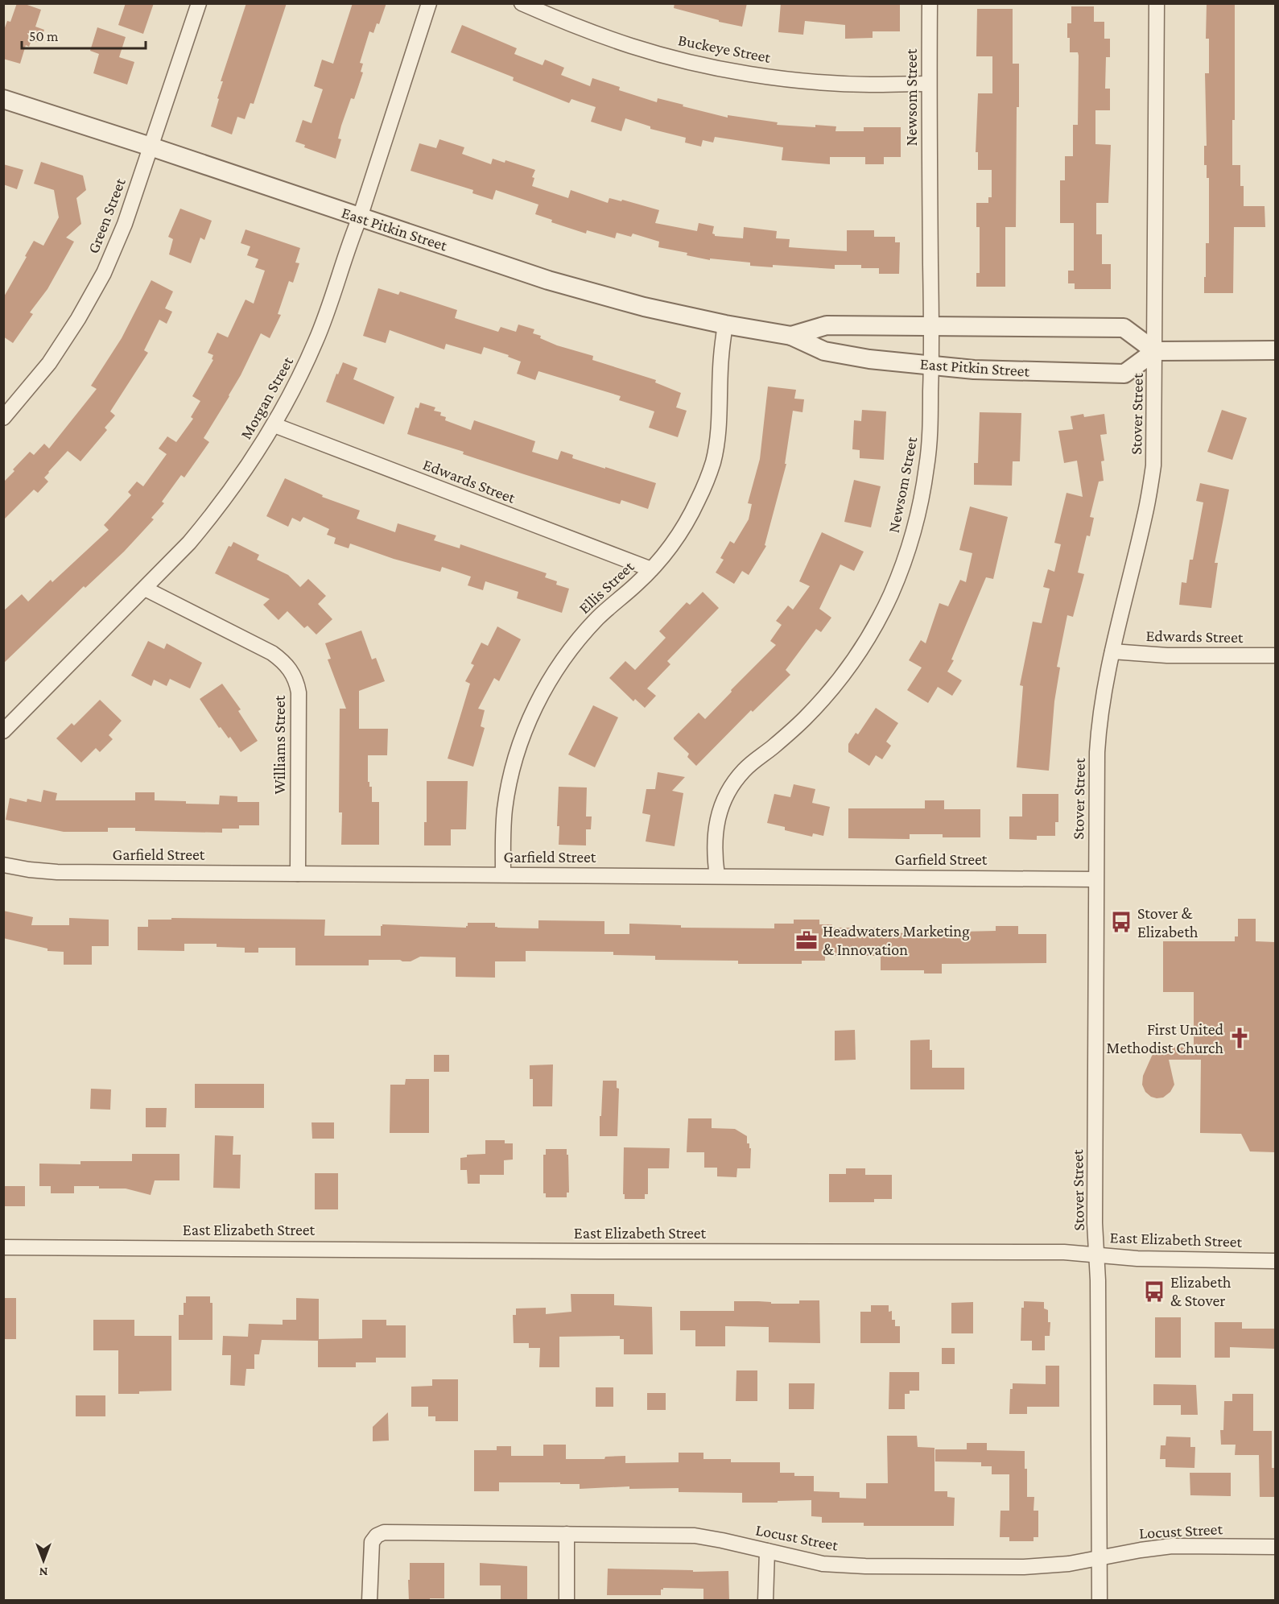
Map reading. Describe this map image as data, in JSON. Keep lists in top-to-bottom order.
{
  "streets": {
    "street": [
      "Buckeye Street",
      "Newsom Street",
      "Green Street",
      "East Pitkin Street",
      "Morgan Street",
      "Stover Street",
      "Edwards Street",
      "Ellis Street",
      "Williams Street",
      "Garfield Street",
      "East Elizabeth Street",
      "Locust Street"
    ]
  },
  "crossings": [
    ["Buckeye Street", "Newsom Street"],
    ["Newsom Street", "East Pitkin Street"],
    ["Newsom Street", "Garfield Street"],
    ["Green Street", "East Pitkin Street"],
    ["East Pitkin Street", "Morgan Street"],
    ["East Pitkin Street", "Stover Street"],
    ["East Pitkin Street", "Ellis Street"],
    ["Morgan Street", "Edwards Street"],
    ["Morgan Street", "Williams Street"],
    ["Stover Street", "Edwards Street"],
    ["Stover Street", "Garfield Street"],
    ["Stover Street", "East Elizabeth Street"],
    ["Stover Street", "Locust Street"],
    ["Edwards Street", "Ellis Street"],
    ["Ellis Street", "Garfield Street"],
    ["Williams Street", "Garfield Street"]
  ],
  "places": {
    "bus stop": ["Stover & Elizabeth", "Elizabeth & Stover"],
    "office": ["Headwaters Marketing & Innovation"],
    "church": ["First United Methodist Church"]
  },
  "scale_bar": "50 m",
  "north": "bottom"
}
